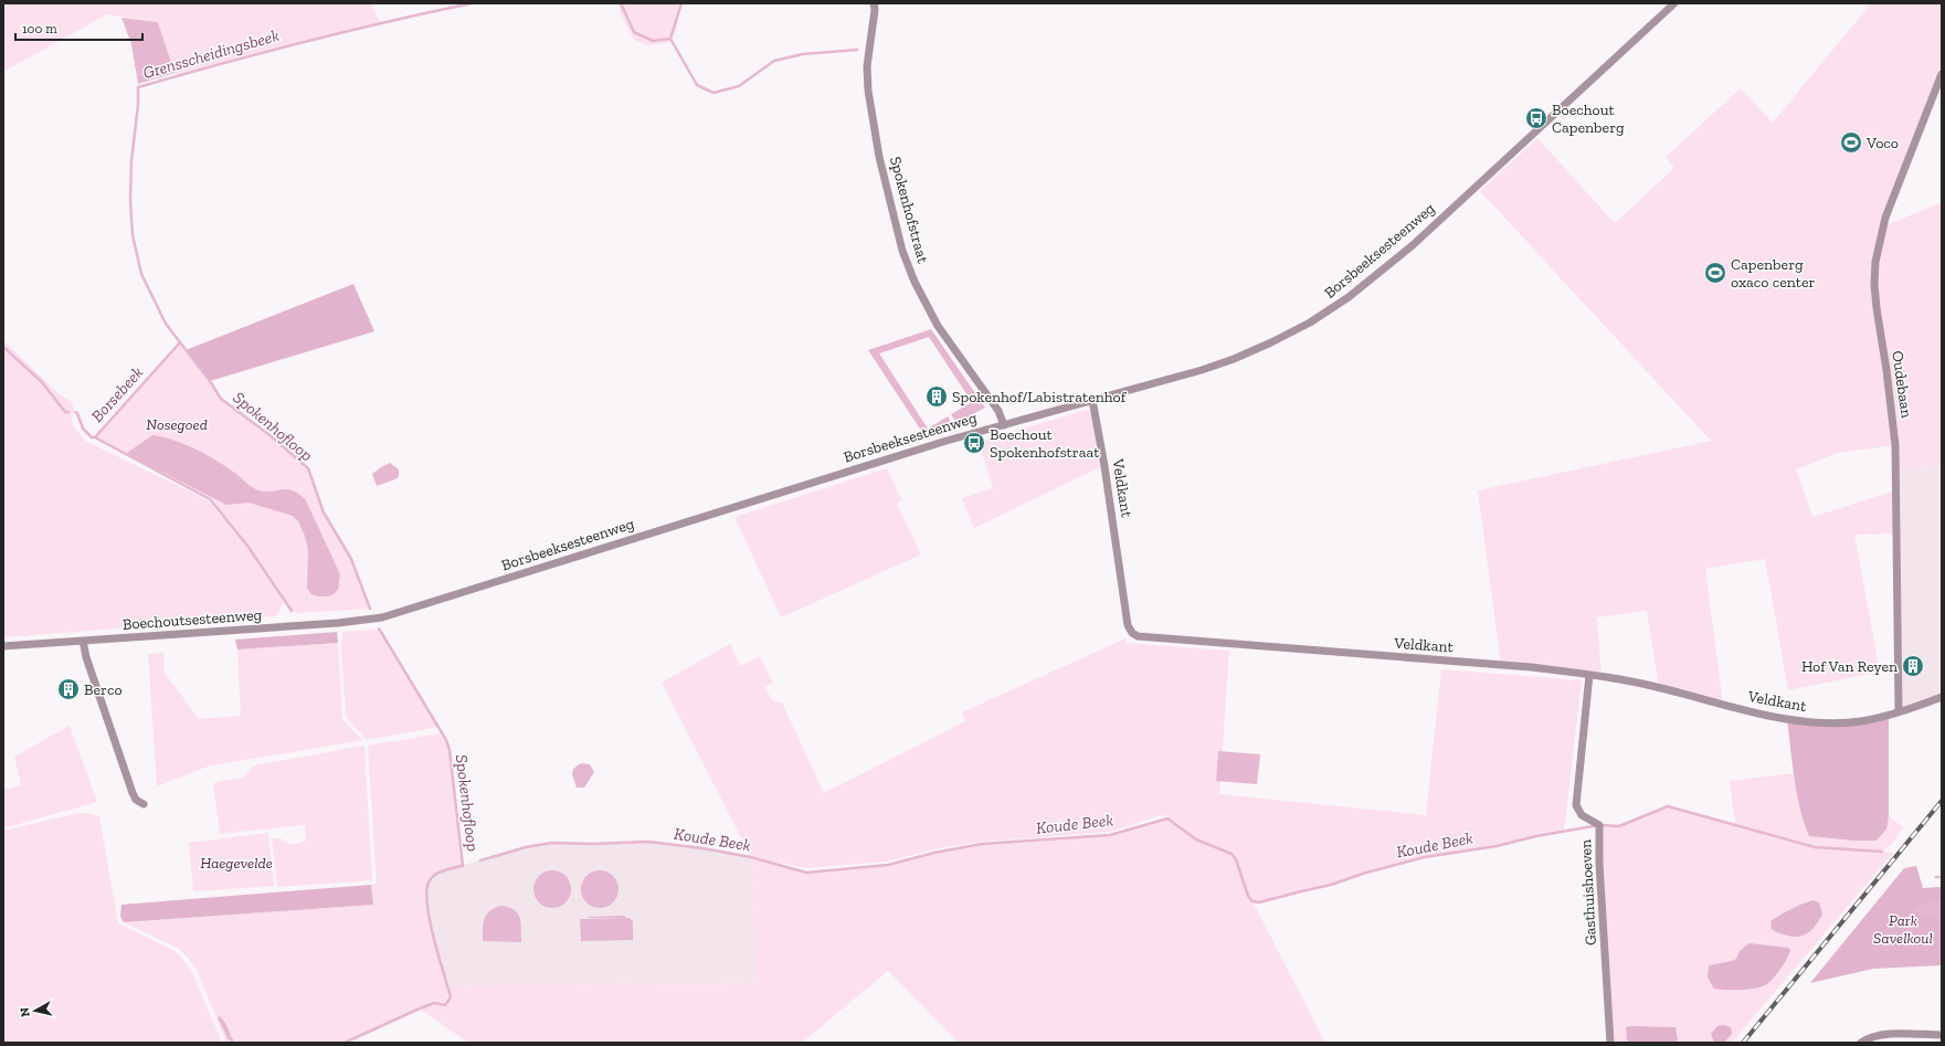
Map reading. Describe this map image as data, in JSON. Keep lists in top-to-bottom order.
{
  "streets": {
    "street": [
      "Spokenhofstraat",
      "Borsbeeksesteenweg",
      "Oudebaan",
      "Veldkant",
      "Boechoutsesteenweg",
      "Gasthuishoeven"
    ]
  },
  "crossings": [
    ["Spokenhofstraat", "Borsbeeksesteenweg"],
    ["Borsbeeksesteenweg", "Veldkant"],
    ["Borsbeeksesteenweg", "Boechoutsesteenweg"],
    ["Oudebaan", "Veldkant"],
    ["Veldkant", "Gasthuishoeven"]
  ],
  "water": [
    "Grensscheidingsbeek",
    "Borsebeek",
    "Spokenhofloop",
    "Koude Beek"
  ],
  "parks": ["Nosegoed", "Haegevelde", "Park Savelkoul"],
  "places": {
    "bus stop": ["Boechout Capenberg", "Boechout Spokenhofstraat"],
    "sports": ["Voco", "Capenberg oxaco center"],
    "building": ["Spokenhof/Labistratenhof", "Hof Van Reyen", "Berco"]
  },
  "scale_bar": "100 m",
  "north": "left"
}
